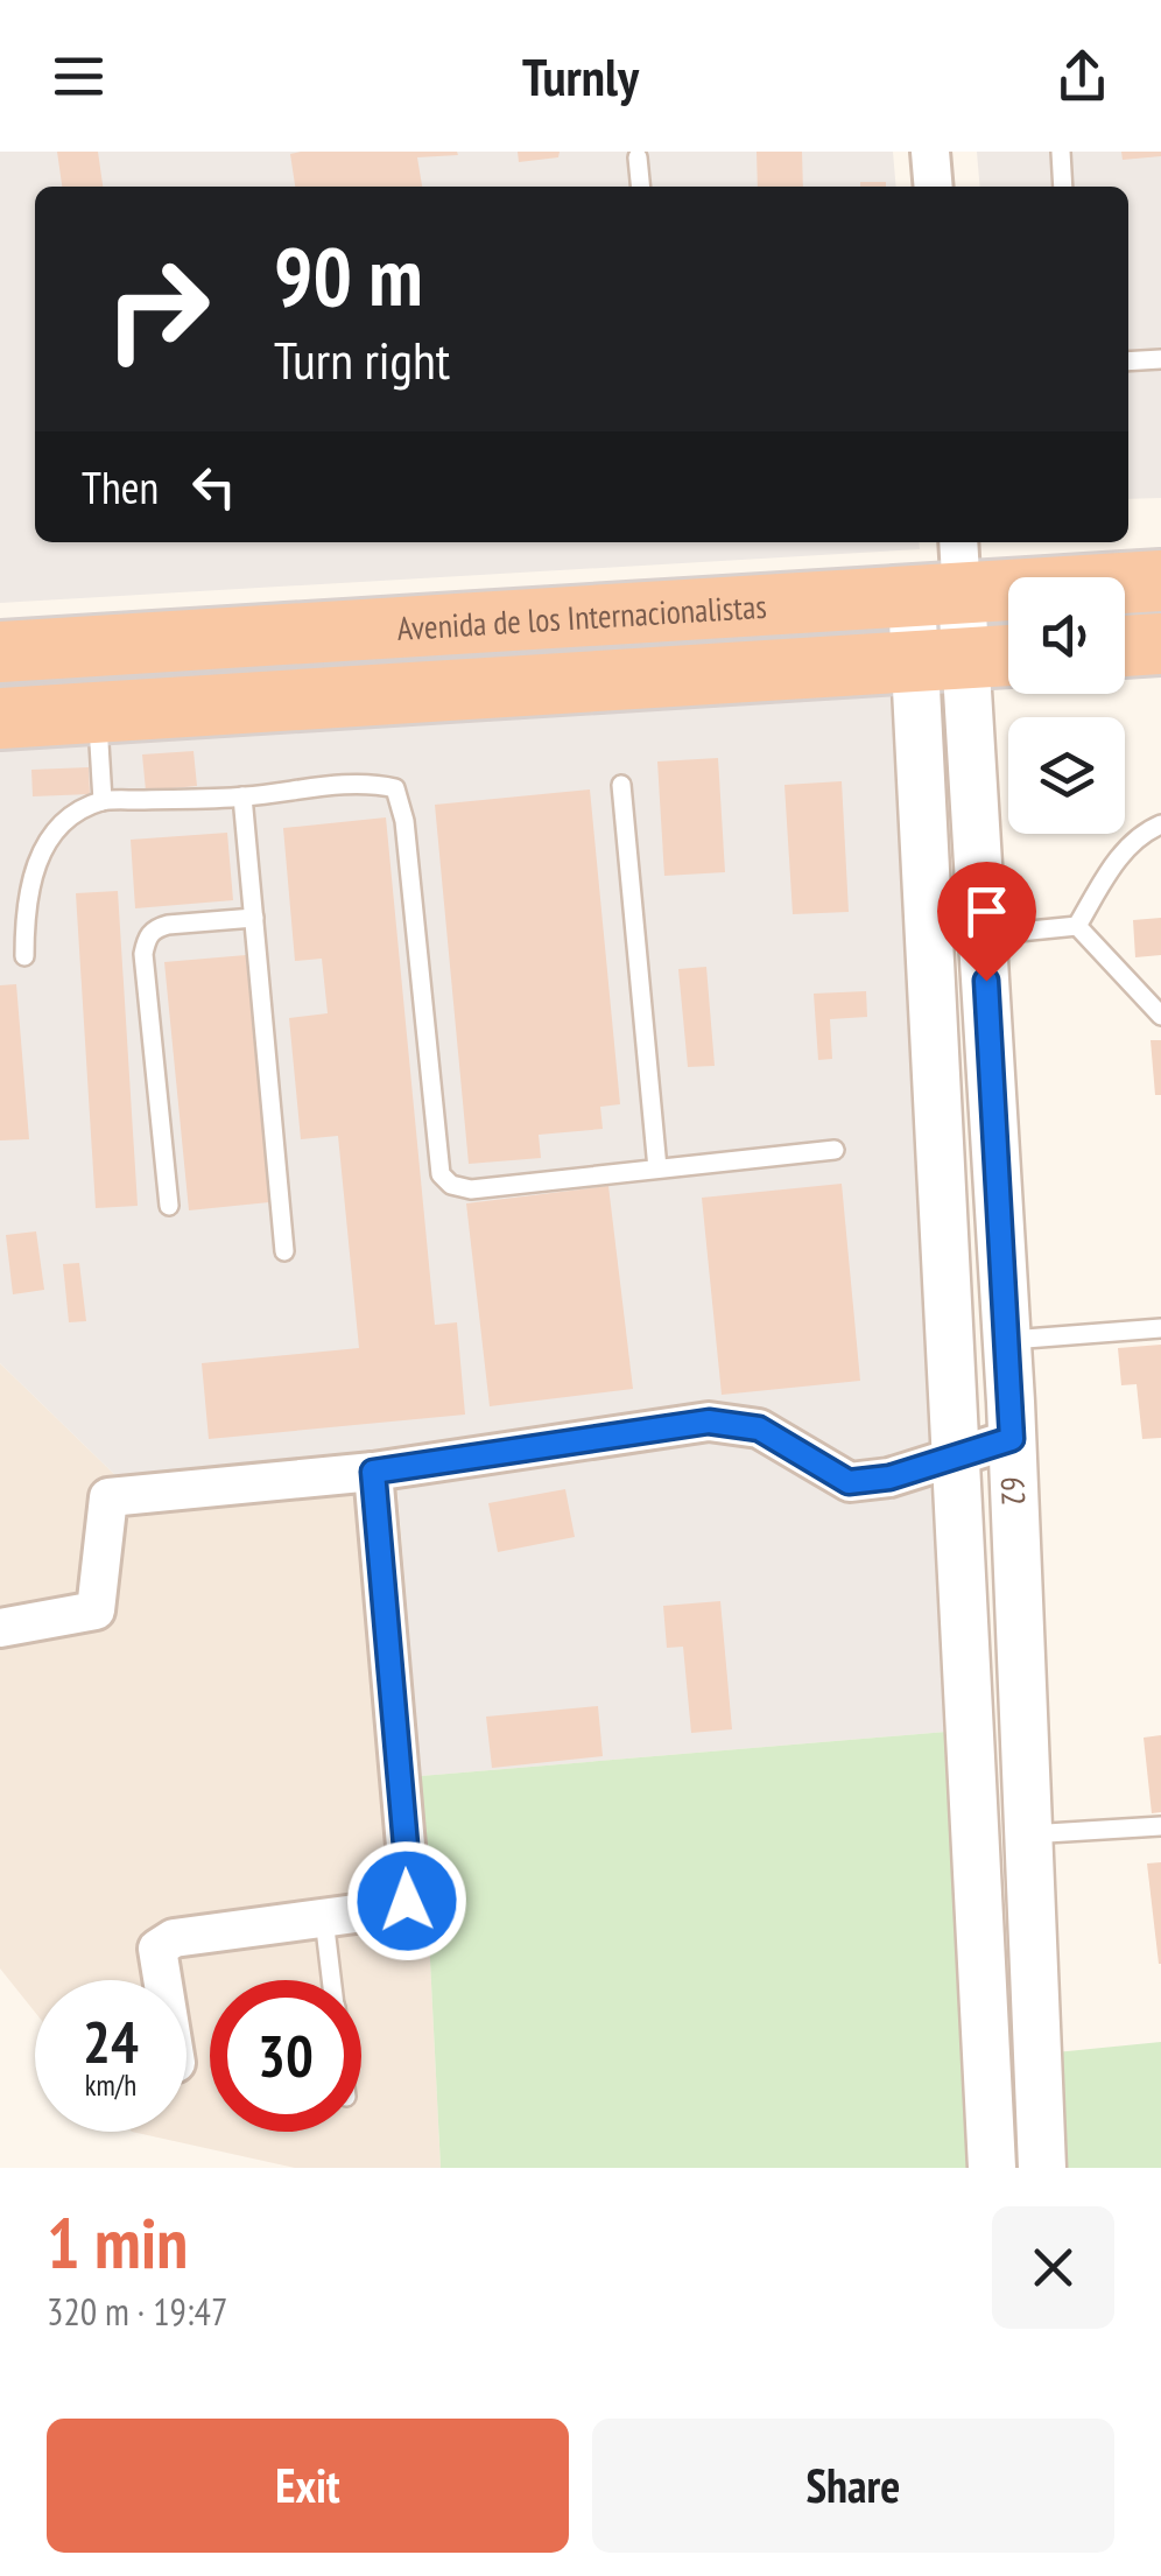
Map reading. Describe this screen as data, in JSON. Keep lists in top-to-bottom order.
{
  "streets": {
    "highway": ["Avenida de los Internacionalistas"],
    "street": ["62"]
  },
  "crossings": [
    ["Avenida de los Internacionalistas", "62"]
  ],
  "page": {
    "header": "Turnly",
    "turn": ["90 m", "Turn right"],
    "then": "Then",
    "speed": "24 km/h",
    "limit": "30",
    "heading": ["1 min", "320 m · 19:47"],
    "buttons": ["Exit", "Share"]
  }
}
